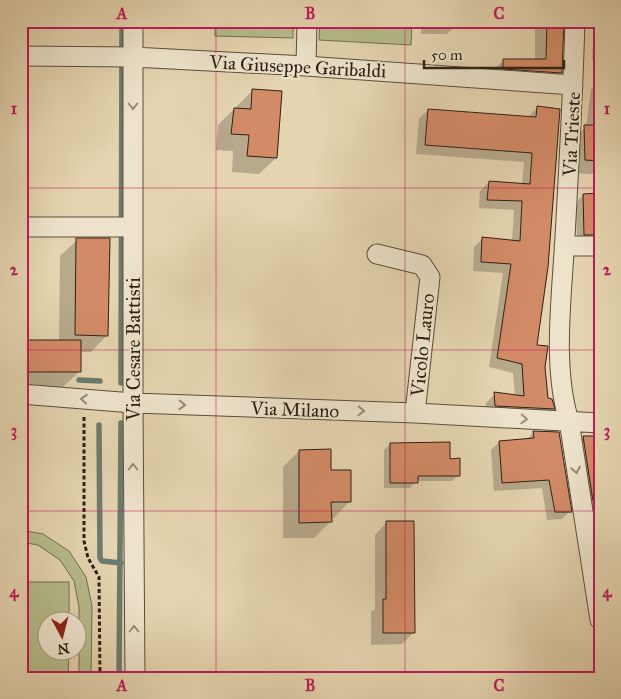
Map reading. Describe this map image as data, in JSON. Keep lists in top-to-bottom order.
{
  "streets": {
    "street": [
      "Via Giuseppe Garibaldi",
      "Via Trieste",
      "Vicolo Lauro",
      "Via Cesare Battisti",
      "Via Milano"
    ]
  },
  "crossings": [
    ["Via Giuseppe Garibaldi", "Via Trieste"],
    ["Via Giuseppe Garibaldi", "Via Cesare Battisti"],
    ["Via Trieste", "Via Milano"],
    ["Vicolo Lauro", "Via Milano"],
    ["Via Cesare Battisti", "Via Milano"]
  ],
  "scale_bar": "50 m",
  "north": "bottom",
  "grid": {
    "columns": ["A", "B", "C"],
    "rows": [
      "1",
      "2",
      "3",
      "4"
    ]
  }
}
